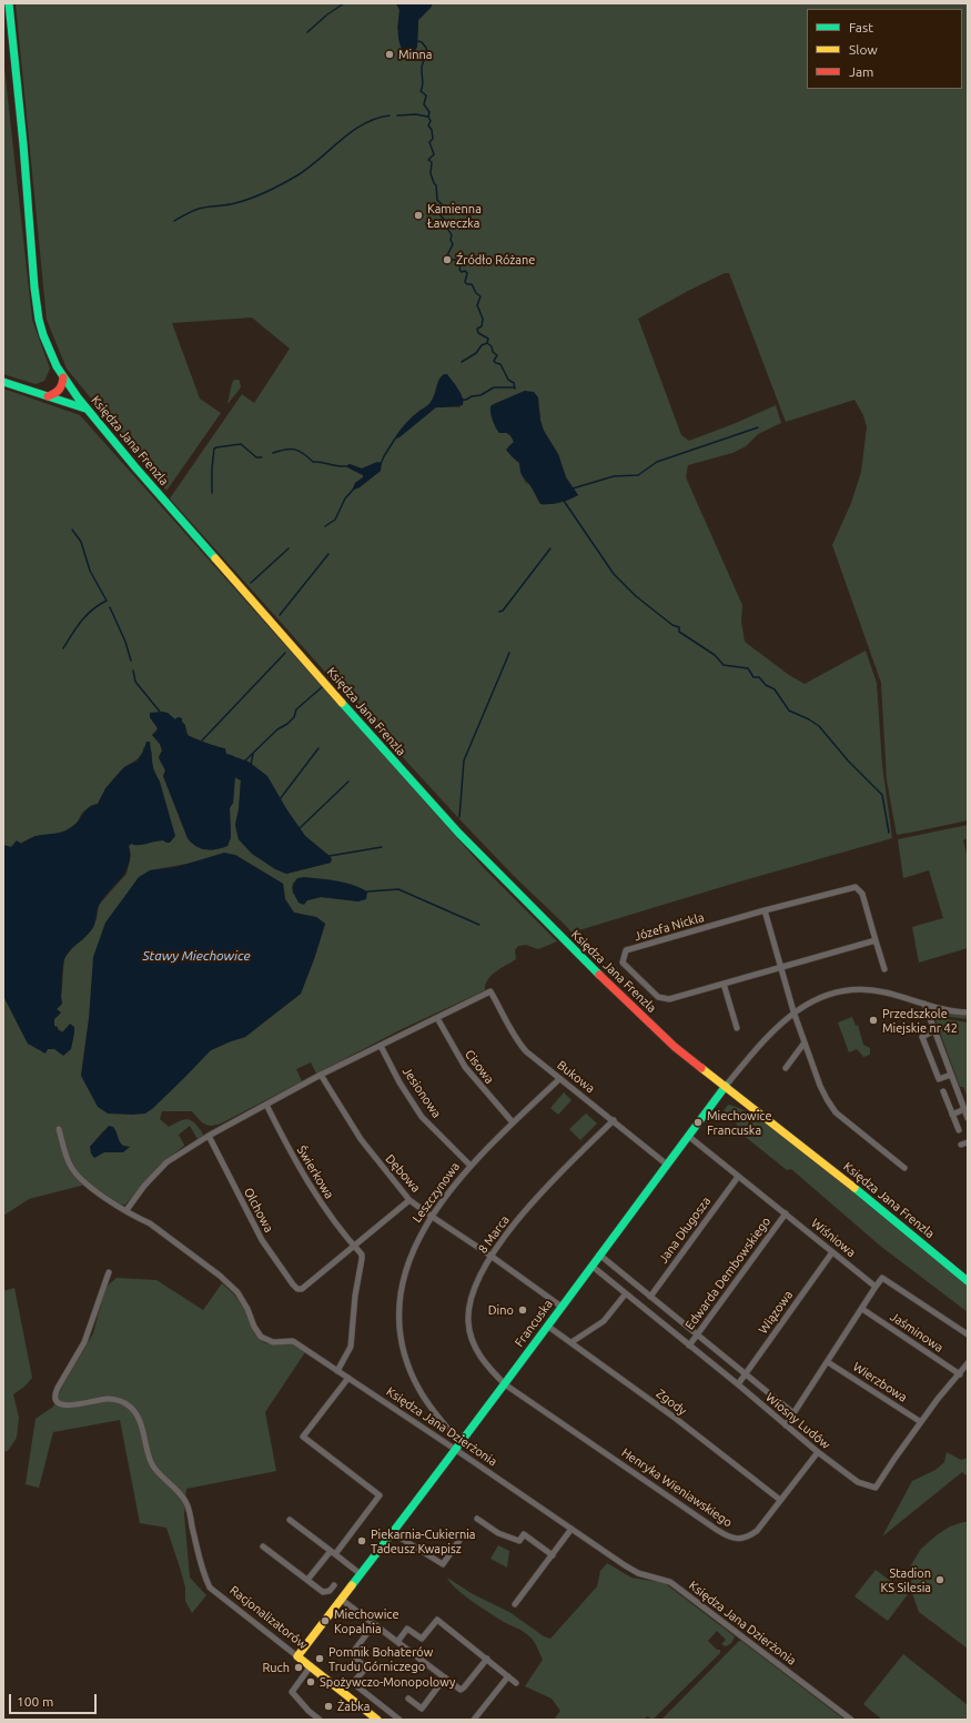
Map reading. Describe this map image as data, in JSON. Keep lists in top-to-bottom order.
{
  "streets": {
    "main road": ["Księdza Jana Frenzla", "Francuska", "Racjonalizatorów"],
    "street": [
      "Józefa Nickla",
      "Cisowa",
      "Bukowa",
      "Jesionowa",
      "Świerkowa",
      "Dębowa",
      "Leszczynowa",
      "Olchowa",
      "Jana Długosza",
      "8 Marca",
      "Wiśniowa",
      "Edwarda Dembowskiego",
      "Wiązowa",
      "Jaśminowa",
      "Wierzbowa",
      "Zgody",
      "Wiosny Ludów",
      "Księdza Jana Dzierżonia",
      "Henryka Wieniawskiego"
    ]
  },
  "crossings": [
    ["Księdza Jana Frenzla", "Francuska"],
    ["Cisowa", "Bukowa"],
    ["Cisowa", "Leszczynowa"],
    ["Bukowa", "Leszczynowa"],
    ["Bukowa", "8 Marca"],
    ["Bukowa", "Francuska"],
    ["Jesionowa", "Leszczynowa"],
    ["Świerkowa", "Olchowa"],
    ["Świerkowa", "Księdza Jana Dzierżonia"],
    ["Dębowa", "Leszczynowa"],
    ["Dębowa", "8 Marca"],
    ["Dębowa", "Francuska"],
    ["Leszczynowa", "Francuska"],
    ["Leszczynowa", "Księdza Jana Dzierżonia"],
    ["Jana Długosza", "Wiśniowa"],
    ["Jana Długosza", "Wiosny Ludów"],
    ["8 Marca", "Francuska"],
    ["8 Marca", "Henryka Wieniawskiego"],
    ["Wiśniowa", "Edwarda Dembowskiego"],
    ["Wiśniowa", "Wiązowa"],
    ["Wiśniowa", "Francuska"],
    ["Edwarda Dembowskiego", "Wiosny Ludów"],
    ["Wiązowa", "Wiosny Ludów"],
    ["Francuska", "Zgody"],
    ["Francuska", "Wiosny Ludów"],
    ["Francuska", "Księdza Jana Dzierżonia"],
    ["Francuska", "Henryka Wieniawskiego"],
    ["Francuska", "Racjonalizatorów"],
    ["Jaśminowa", "Wiosny Ludów"],
    ["Wierzbowa", "Wiosny Ludów"],
    ["Zgody", "Henryka Wieniawskiego"],
    ["Wiosny Ludów", "Henryka Wieniawskiego"]
  ],
  "water": ["Stawy Miechowice"],
  "places": [
    "Minna",
    "Kamienna Ławeczka",
    "Źródło Różane",
    "Przedszkole Miejskie nr 42",
    "Miechowice Francuska",
    "Dino",
    "Piekarnia-Cukiernia Tadeusz Kwapisz",
    "Stadion KS Silesia",
    "Miechowice Kopalnia",
    "Pomnik Bohaterów Trudu Górniczego",
    "Ruch",
    "Spożywczo-Monopolowy",
    "Żabka"
  ],
  "legend": ["Fast", "Slow", "Jam"],
  "scale_bar": "100 m"
}
